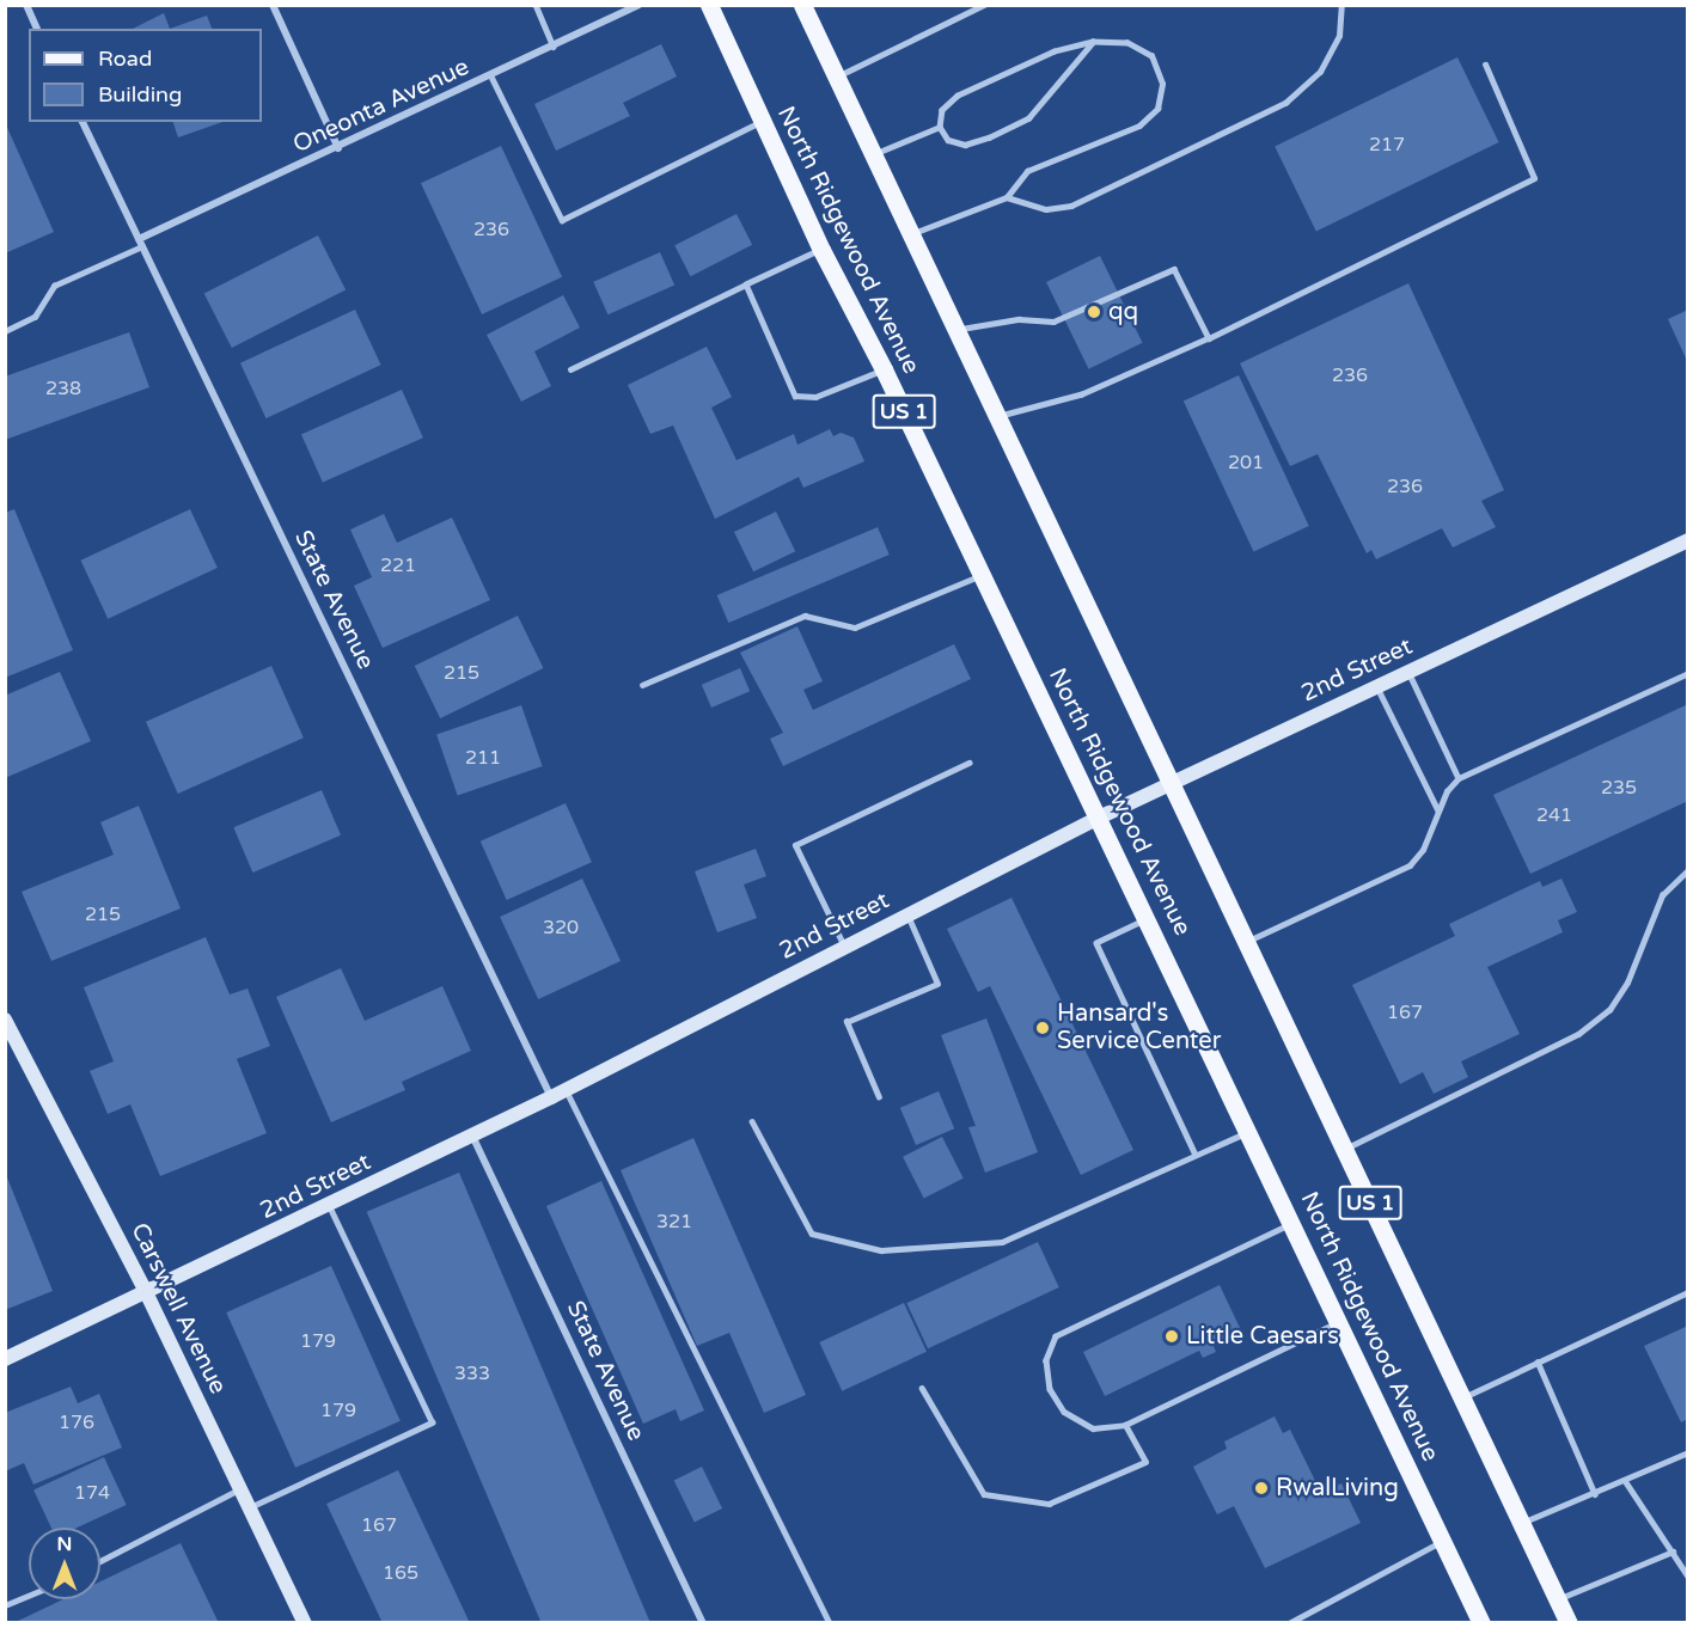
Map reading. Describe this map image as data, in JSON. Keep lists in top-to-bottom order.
{
  "streets": {
    "main road": ["North Ridgewood Avenue", "US 1"],
    "street": [
      "Oneonta Avenue",
      "State Avenue",
      "2nd Street",
      "Carswell Avenue"
    ]
  },
  "crossings": [
    ["Oneonta Avenue", "State Avenue"],
    ["North Ridgewood Avenue", "2nd Street"],
    ["US 1", "2nd Street"],
    ["State Avenue", "2nd Street"],
    ["2nd Street", "Carswell Avenue"]
  ],
  "places": [
    "qq",
    "Hansard's Service Center",
    "Little Caesars",
    "RwalLiving"
  ],
  "house_numbers": [
    "217",
    "236",
    "236",
    "238",
    "201",
    "236",
    "221",
    "215",
    "211",
    "235",
    "241",
    "215",
    "320",
    "167",
    "321",
    "179",
    "333",
    "179",
    "176",
    "174",
    "167",
    "165"
  ],
  "legend": ["Road", "Building"],
  "north": "top"
}
